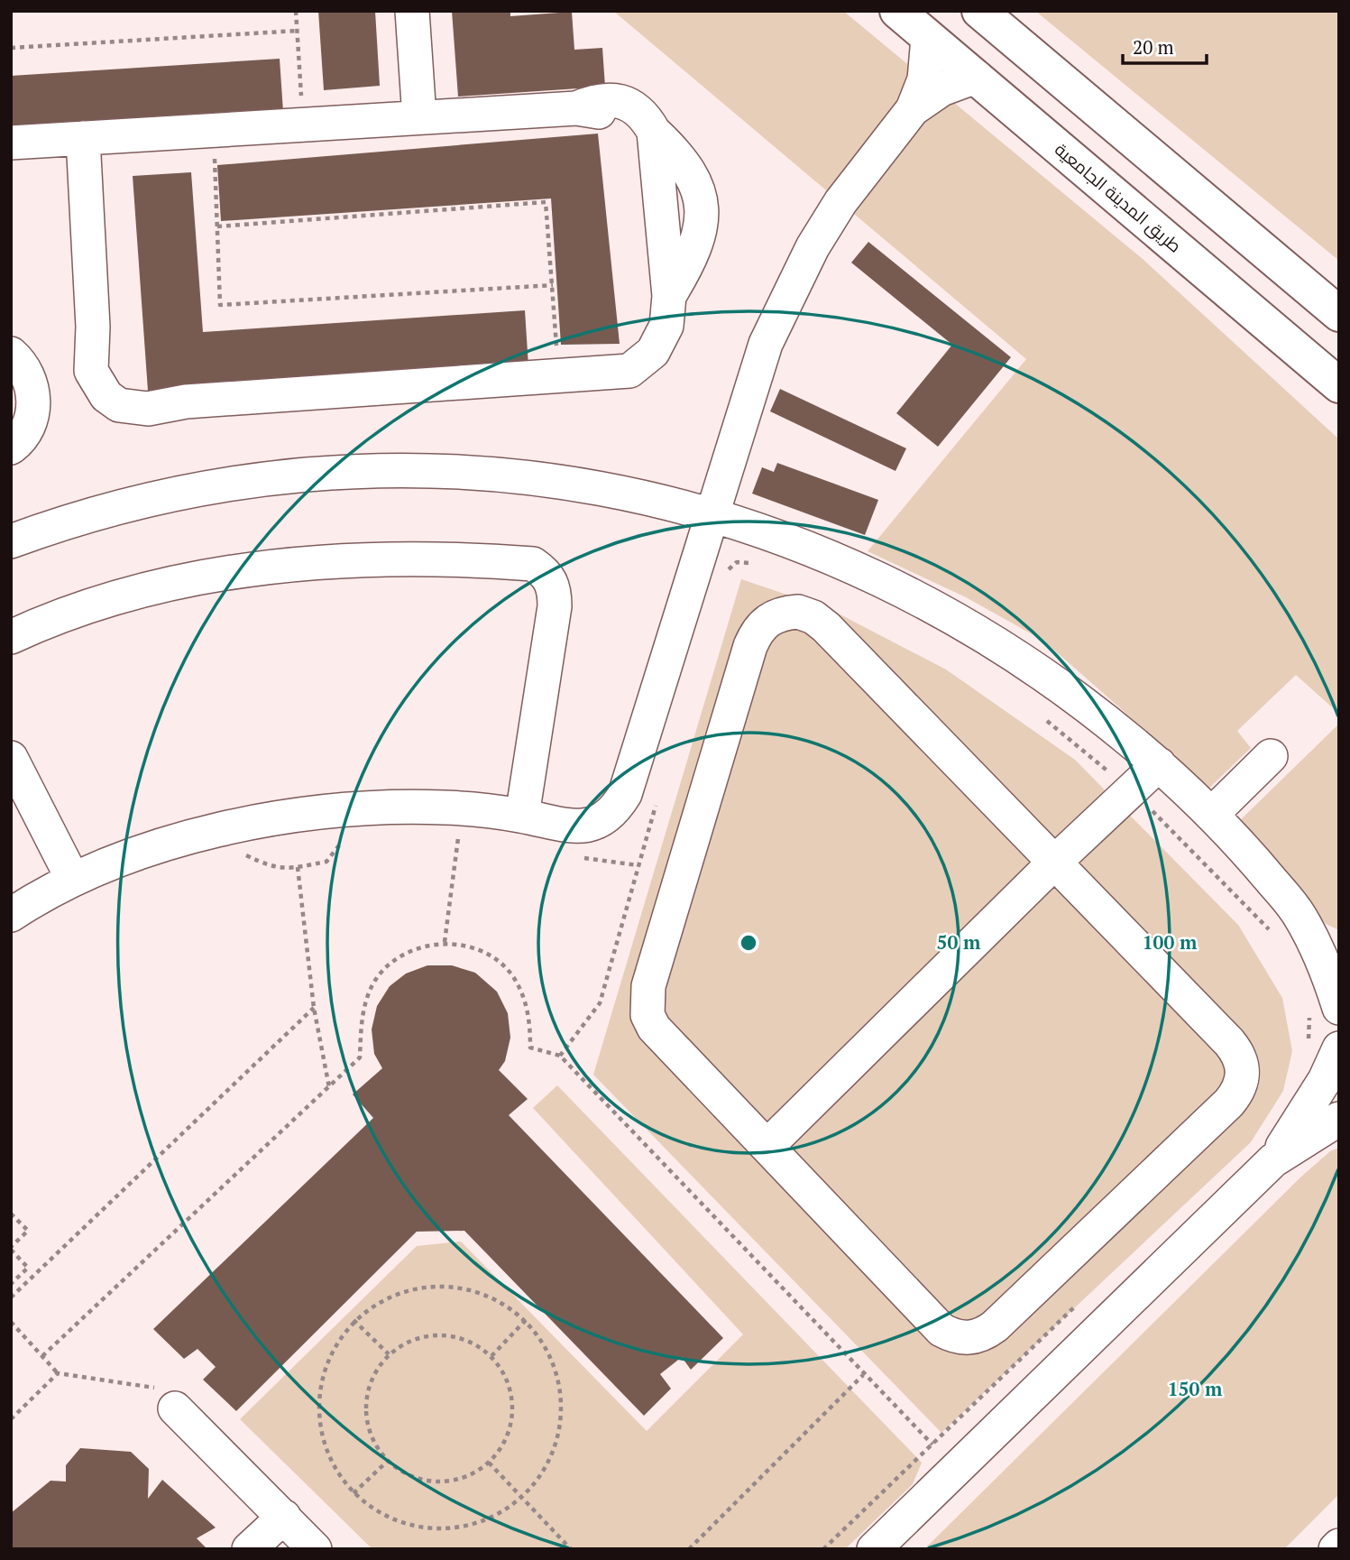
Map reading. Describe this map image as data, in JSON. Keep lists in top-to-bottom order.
{
  "streets": {
    "main road": ["طريق المدينة الجامعية"]
  },
  "scale_bar": "20 m",
  "rings": ["50 m", "100 m", "150 m"]
}
